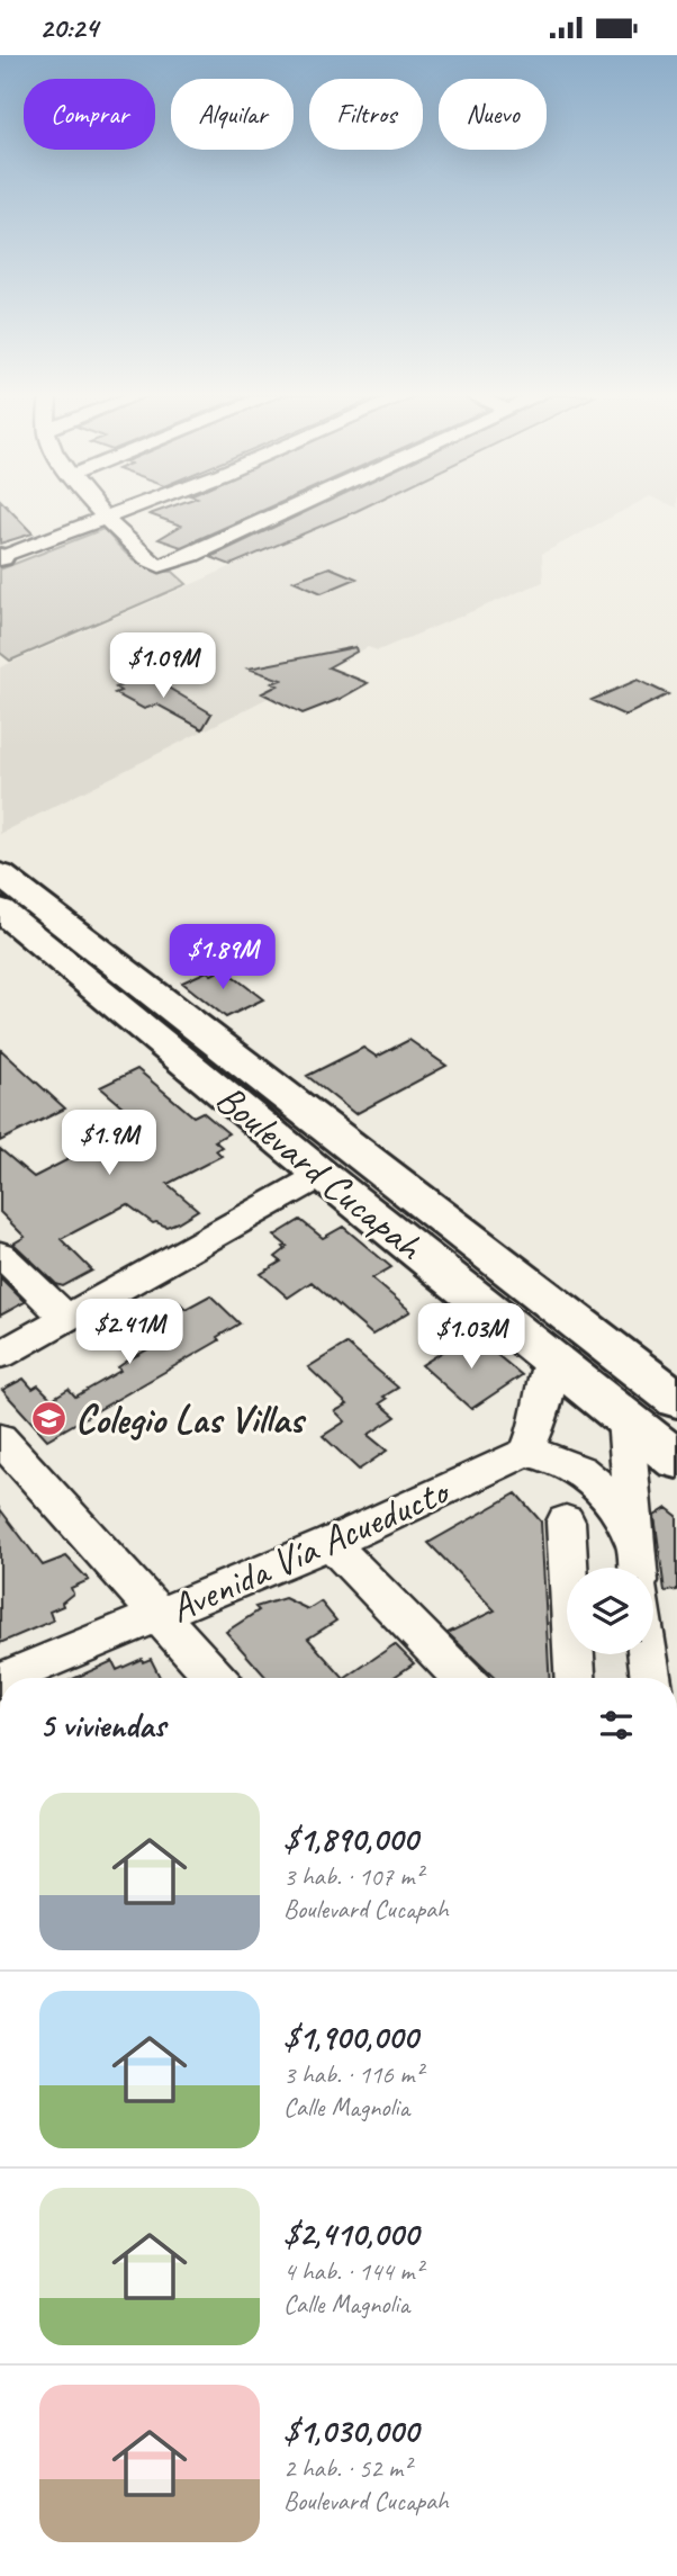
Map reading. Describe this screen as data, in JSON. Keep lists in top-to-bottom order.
{
  "streets": {
    "main road": ["Boulevard Cucapah"],
    "street": ["Avenida Vía Acueducto"]
  },
  "places": {
    "school or university": ["Colegio Las Villas"]
  },
  "page": {
    "status": "20:24",
    "chip": [
      "Comprar",
      "Alquilar",
      "Filtros",
      "Nuevo"
    ],
    "price": [
      "$1.09M",
      "$1.89M",
      "$1.9M",
      "$2.41M",
      "$1.03M"
    ],
    "heading": "5 viviendas",
    "list": [
      {
        "name": "$1,890,000",
        "note": "3 hab. · 107 m² · Boulevard Cucapah"
      },
      {
        "name": "$1,900,000",
        "note": "3 hab. · 116 m² · Calle Magnolia"
      },
      {
        "name": "$2,410,000",
        "note": "4 hab. · 144 m² · Calle Magnolia"
      },
      {
        "name": "$1,030,000",
        "note": "2 hab. · 52 m² · Boulevard Cucapah"
      }
    ]
  }
}
